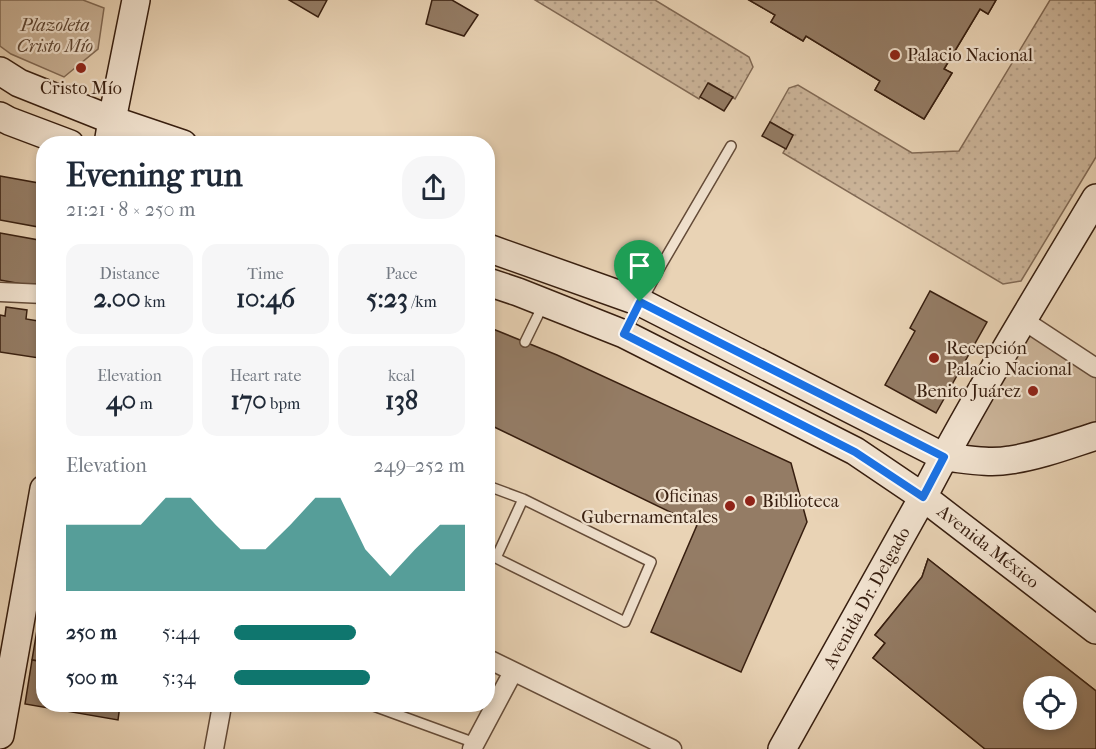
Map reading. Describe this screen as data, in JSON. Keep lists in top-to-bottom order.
{
  "streets": {
    "main road": ["Avenida México", "Avenida Dr. Delgado"]
  },
  "crossings": [
    ["Avenida México", "Avenida Dr. Delgado"]
  ],
  "parks": ["Plazoleta Cristo Mío"],
  "places": [
    "Palacio Nacional",
    "Cristo Mío",
    "Recepción Palacio Nacional",
    "Benito Juárez",
    "Biblioteca",
    "Oficinas Gubernamentales"
  ],
  "page": {
    "heading": ["Evening run", "21:21 · 8 × 250 m"],
    "stats": [
      ["Distance", "2.00 km"],
      ["Time", "10:46"],
      ["Pace", "5:23 /km"],
      ["Elevation", "40 m"],
      ["Heart rate", "170 bpm"],
      ["kcal", "138"]
    ],
    "chart": ["Elevation", "249–252 m"],
    "list": [
      {
        "name": "250 m",
        "note": "5:44"
      },
      {
        "name": "500 m",
        "note": "5:34"
      }
    ]
  }
}
